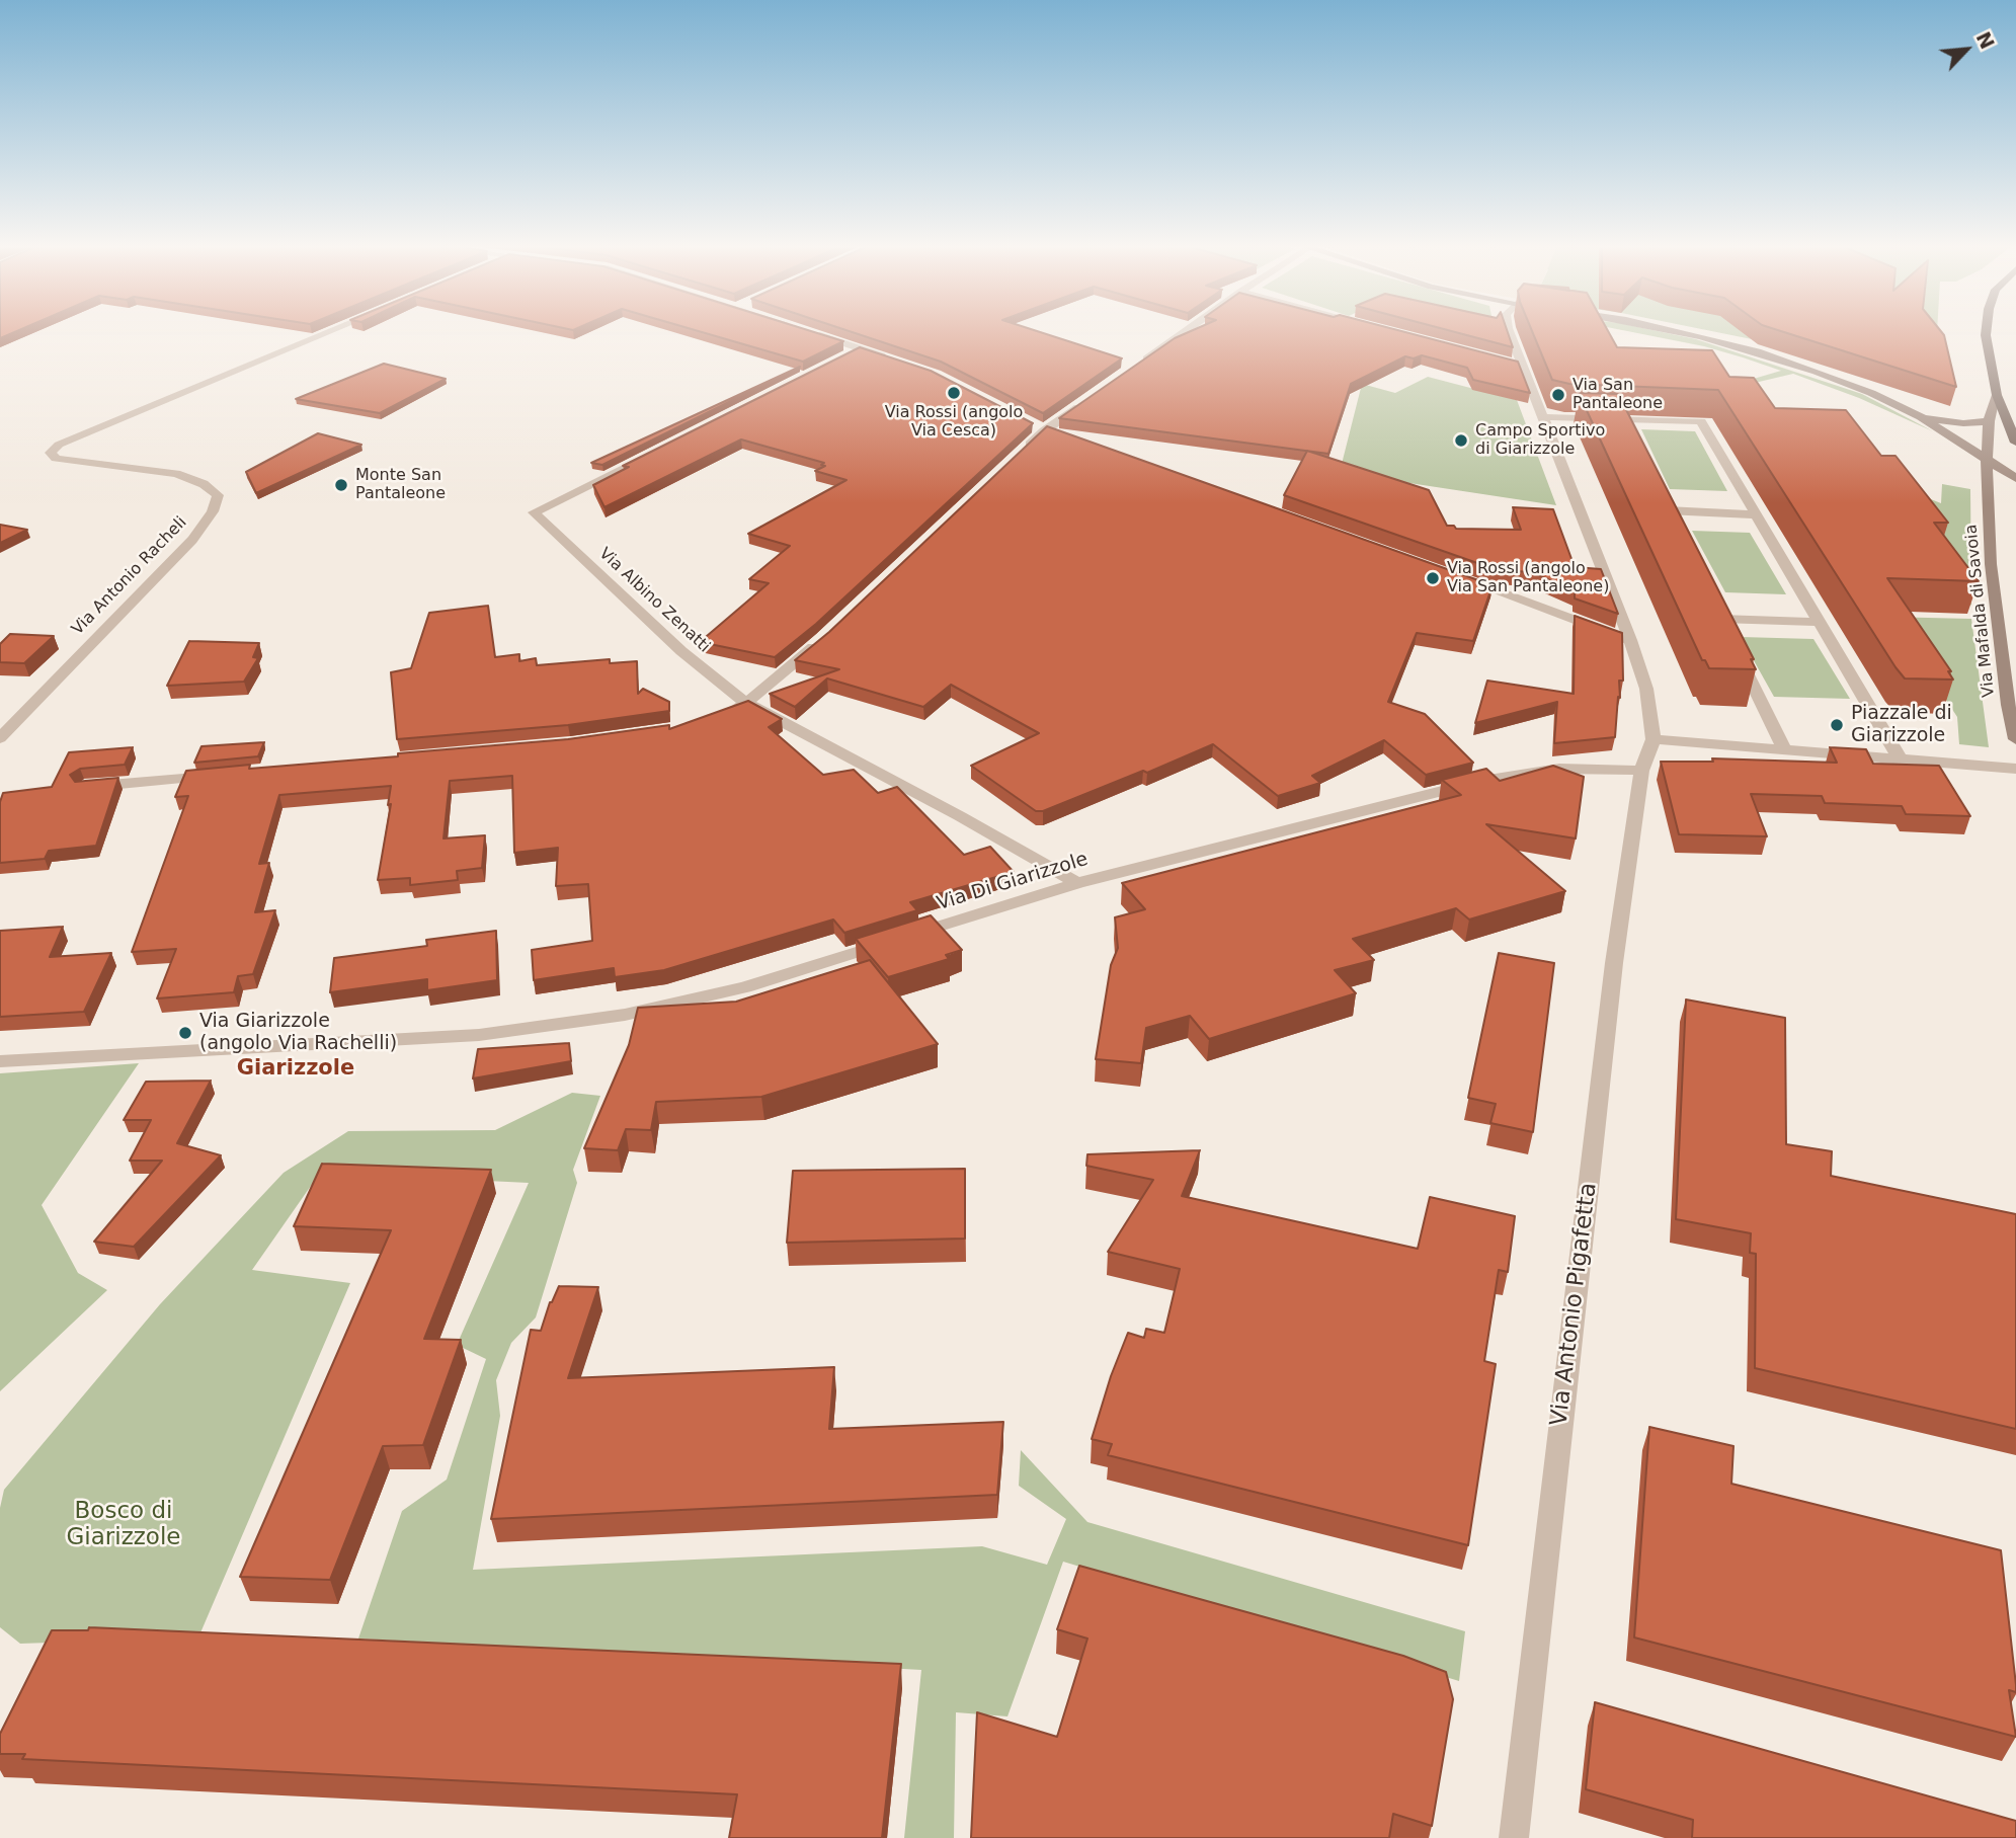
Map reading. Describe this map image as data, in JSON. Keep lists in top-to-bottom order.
{
  "streets": {
    "street": [
      "Via Antonio Racheli",
      "Via Albino Zenatti",
      "Via Mafalda di Savoia",
      "Via Di Giarizzole",
      "Via Antonio Pigafetta"
    ]
  },
  "crossings": [
    ["Via Albino Zenatti", "Via Di Giarizzole"],
    ["Via Di Giarizzole", "Via Antonio Pigafetta"]
  ],
  "districts": ["Giarizzole"],
  "parks": ["Bosco di Giarizzole"],
  "places": [
    "Via Rossi (angolo Via Cesca)",
    "Via San Pantaleone",
    "Campo Sportivo di Giarizzole",
    "Monte San Pantaleone",
    "Via Rossi (angolo Via San Pantaleone)",
    "Piazzale di Giarizzole",
    "Via Giarizzole (angolo Via Rachelli)"
  ],
  "north": "top right"
}
